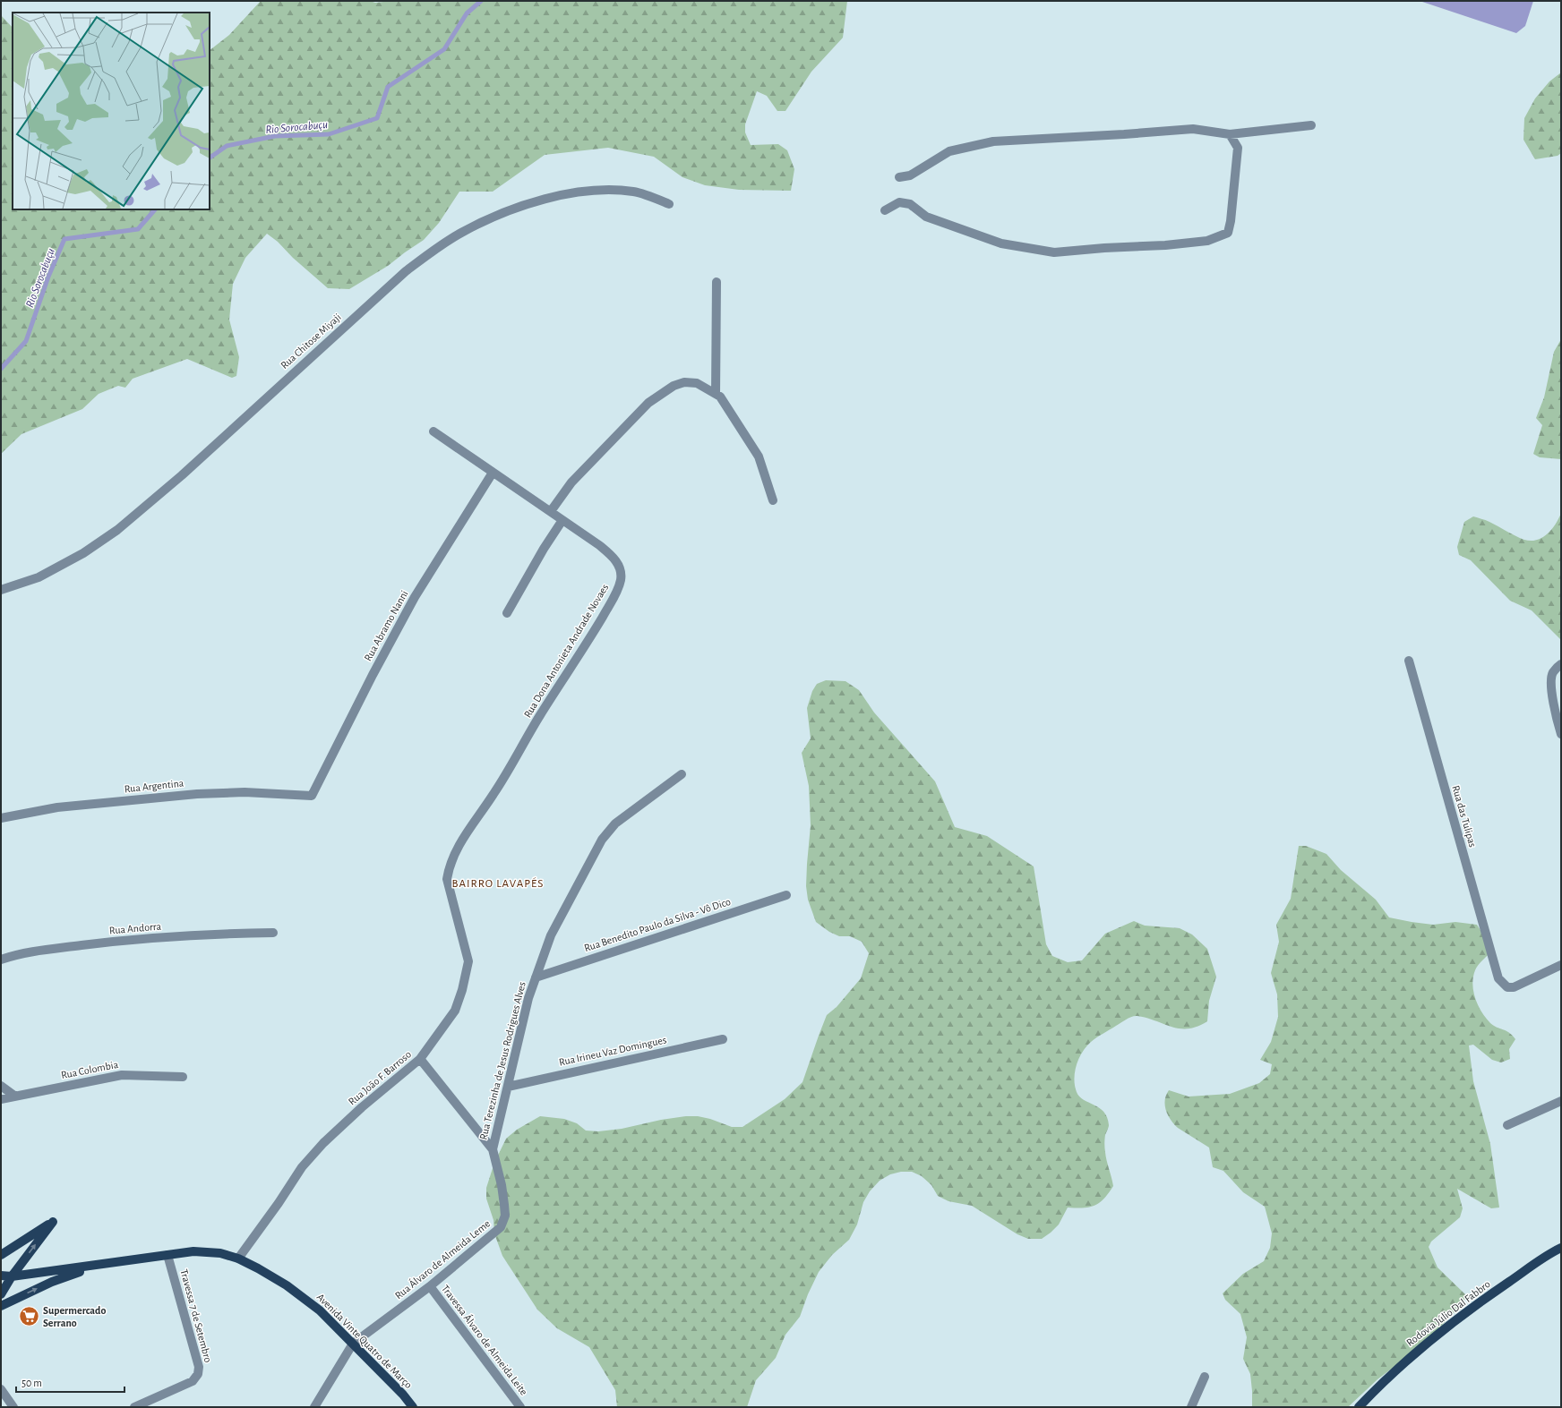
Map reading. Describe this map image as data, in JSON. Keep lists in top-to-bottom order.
{
  "streets": {
    "main road": ["Rodovia Júlio Dal Fabbro", "Avenida Vinte Quatro de Março"],
    "street": [
      "Rua Chitose Miyaji",
      "Rua Abramo Nanni",
      "Rua Dona Antonieta Andrade Novaes",
      "Rua Argentina",
      "Rua das Tulipas",
      "Rua Benedito Paulo da Silva - Vô Dico",
      "Rua Andorra",
      "Rua Irineu Vaz Domingues",
      "Rua Terezinha de Jesus Rodrigues Alves",
      "Rua Colombia",
      "Rua João F. Barroso",
      "Rua Álvaro de Almeida Leme",
      "Travessa 7 de Setembro",
      "Travessa Álvaro de Almeida Leite"
    ]
  },
  "crossings": [
    ["Rua Abramo Nanni", "Rua Dona Antonieta Andrade Novaes"],
    ["Rua Abramo Nanni", "Rua Argentina"],
    ["Rua Dona Antonieta Andrade Novaes", "Rua João F. Barroso"],
    ["Rua Benedito Paulo da Silva - Vô Dico", "Rua Terezinha de Jesus Rodrigues Alves"],
    ["Rua Irineu Vaz Domingues", "Rua Terezinha de Jesus Rodrigues Alves"],
    ["Rua Terezinha de Jesus Rodrigues Alves", "Rua Álvaro de Almeida Leme"],
    ["Rua João F. Barroso", "Rua Álvaro de Almeida Leme"],
    ["Rua João F. Barroso", "Avenida Vinte Quatro de Março"],
    ["Rua Álvaro de Almeida Leme", "Travessa Álvaro de Almeida Leite"],
    ["Rua Álvaro de Almeida Leme", "Avenida Vinte Quatro de Março"],
    ["Travessa 7 de Setembro", "Avenida Vinte Quatro de Março"]
  ],
  "districts": ["BAIRRO LAVAPÉS"],
  "water": ["Rio Sorocabuçu"],
  "places": {
    "supermarket": ["Supermercado Serrano"]
  },
  "scale_bar": "50 m"
}
